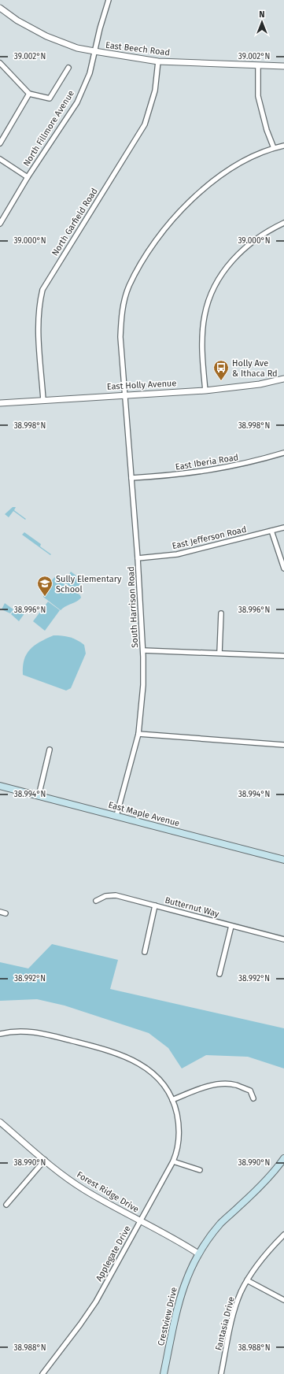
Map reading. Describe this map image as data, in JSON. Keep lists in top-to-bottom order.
{
  "streets": {
    "main road": ["East Maple Avenue", "Crestview Drive"],
    "street": [
      "East Beech Road",
      "North Fillmore Avenue",
      "North Garfield Road",
      "East Holly Avenue",
      "East Iberia Road",
      "East Jefferson Road",
      "South Harrison Road",
      "Butternut Way",
      "Forest Ridge Drive",
      "Applegate Drive",
      "Fantasia Drive"
    ]
  },
  "crossings": [
    ["East Beech Road", "North Fillmore Avenue"],
    ["East Beech Road", "North Garfield Road"],
    ["North Garfield Road", "East Holly Avenue"],
    ["East Holly Avenue", "South Harrison Road"],
    ["East Iberia Road", "South Harrison Road"],
    ["East Jefferson Road", "South Harrison Road"],
    ["South Harrison Road", "East Maple Avenue"],
    ["Forest Ridge Drive", "Applegate Drive"],
    ["Forest Ridge Drive", "Crestview Drive"]
  ],
  "places": {
    "bus stop": ["Holly Ave & Ithaca Rd"],
    "school or university": ["Sully Elementary School"]
  },
  "north": "top",
  "coordinates": [
    "39.002°N",
    "39.000°N",
    "38.998°N",
    "38.996°N",
    "38.994°N",
    "38.992°N",
    "38.990°N",
    "38.988°N"
  ]
}
